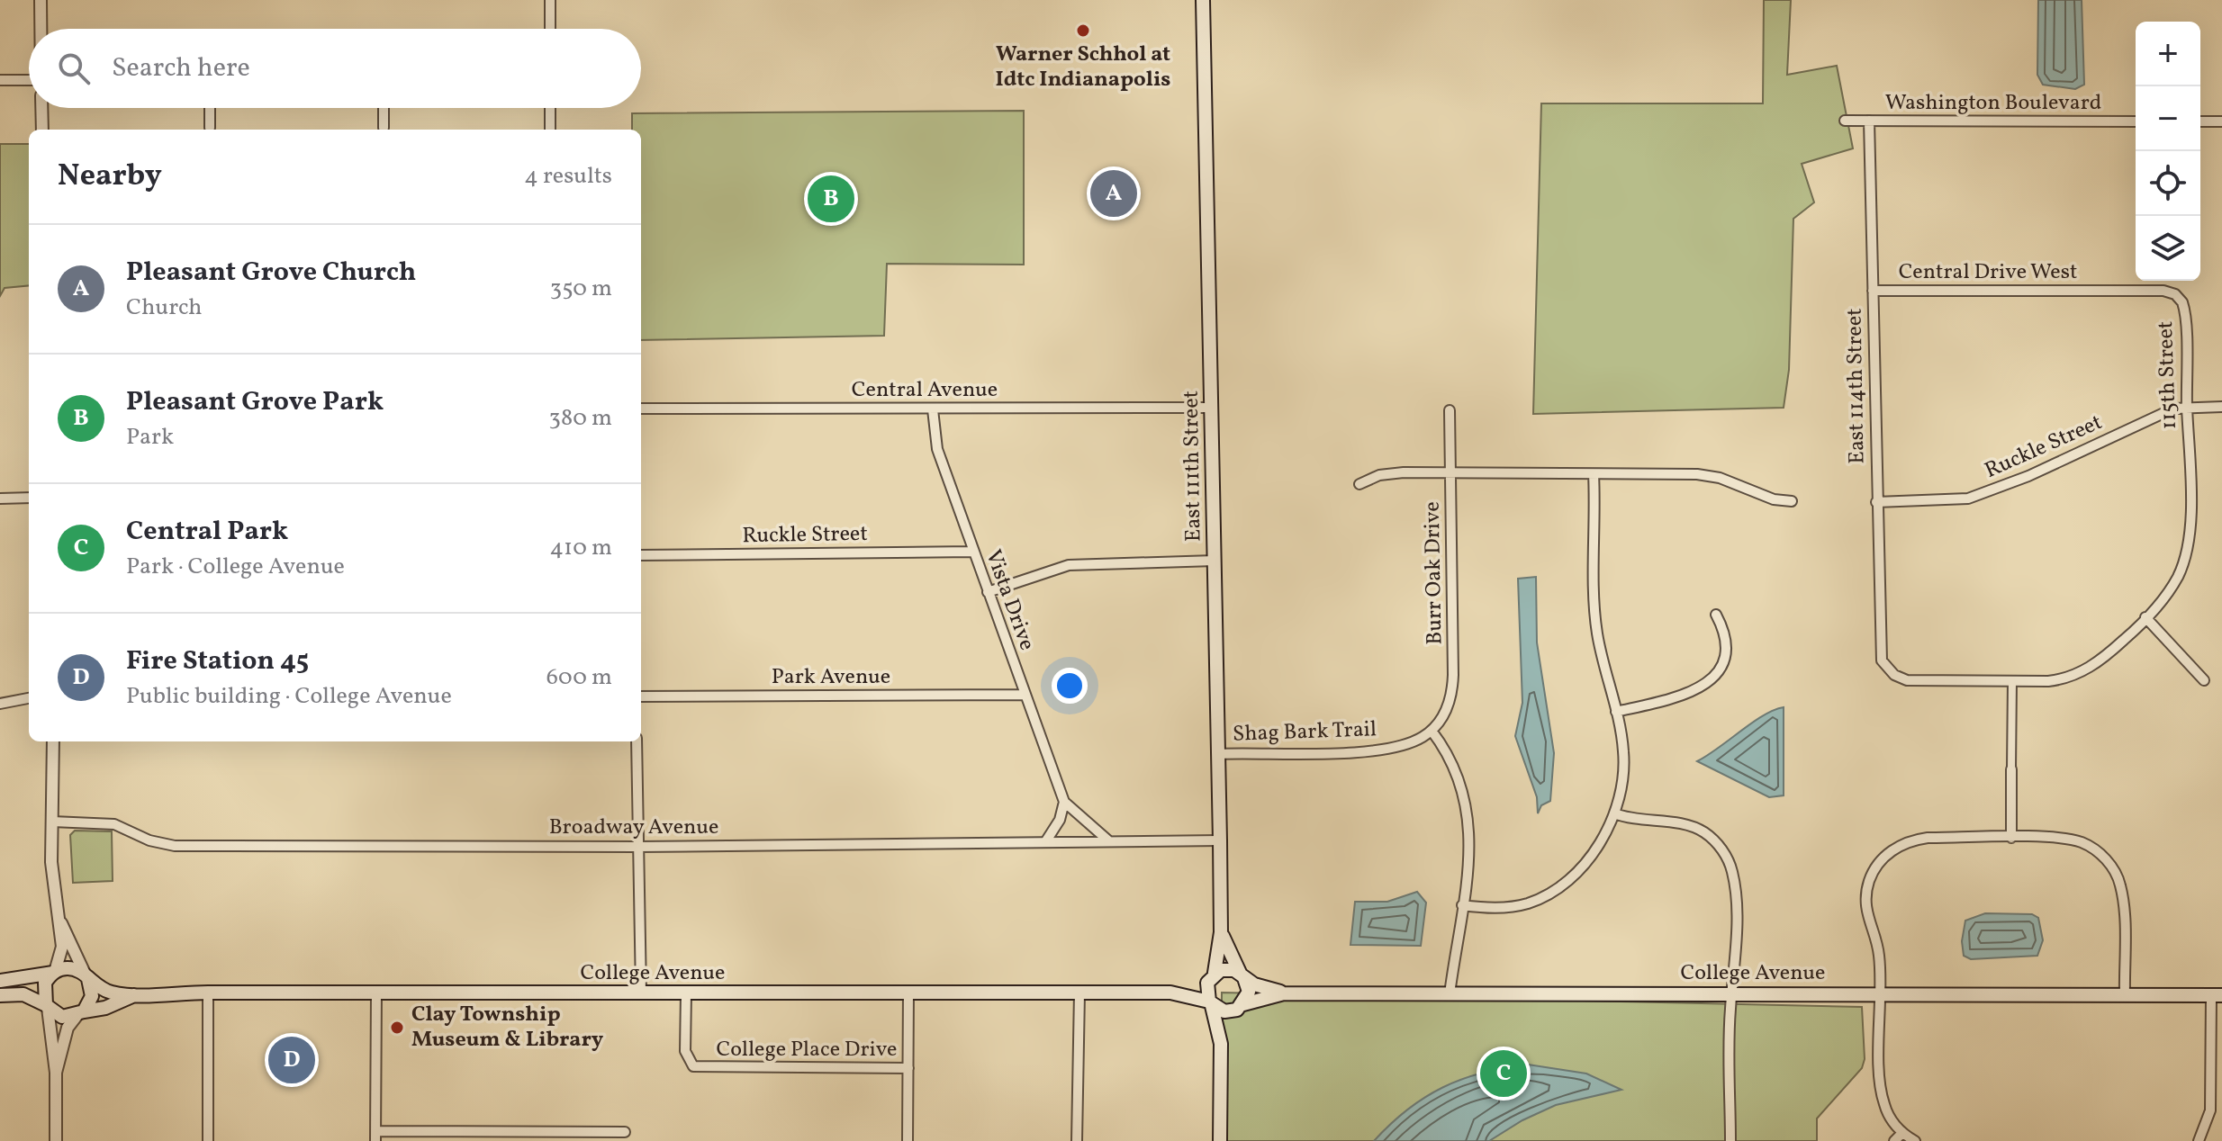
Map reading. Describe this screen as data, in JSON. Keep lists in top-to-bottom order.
{
  "streets": {
    "main road": ["East 111th Street", "College Avenue"],
    "street": [
      "Washington Boulevard",
      "Central Drive West",
      "115th Street",
      "East 114th Street",
      "Central Avenue",
      "Ruckle Street",
      "Burr Oak Drive",
      "Vista Drive",
      "Park Avenue",
      "Shag Bark Trail",
      "Broadway Avenue",
      "College Place Drive"
    ]
  },
  "crossings": [
    ["Washington Boulevard", "East 114th Street"],
    ["Central Drive West", "115th Street"],
    ["Central Drive West", "East 114th Street"],
    ["115th Street", "East 114th Street"],
    ["115th Street", "Ruckle Street"],
    ["East 114th Street", "Ruckle Street"],
    ["Central Avenue", "East 111th Street"],
    ["Central Avenue", "Vista Drive"],
    ["Ruckle Street", "Vista Drive"],
    ["East 111th Street", "Shag Bark Trail"],
    ["East 111th Street", "Broadway Avenue"],
    ["East 111th Street", "College Avenue"],
    ["Burr Oak Drive", "Shag Bark Trail"],
    ["Vista Drive", "Park Avenue"],
    ["Vista Drive", "Broadway Avenue"],
    ["College Avenue", "College Place Drive"]
  ],
  "places": ["Warner Schhol at Idtc Indianapolis", "Clay Township Museum & Library"],
  "page": {
    "map_buttons": ["+", "−"],
    "search": "Search here",
    "heading": ["Nearby", "4 results"],
    "pins": [
      "A",
      "B",
      "D",
      "C"
    ],
    "list": [
      {
        "mark": "A",
        "name": "Pleasant Grove Church",
        "note": "Church",
        "value": "350 m"
      },
      {
        "mark": "B",
        "name": "Pleasant Grove Park",
        "note": "Park",
        "value": "380 m"
      },
      {
        "mark": "C",
        "name": "Central Park",
        "note": "Park · College Avenue",
        "value": "410 m"
      },
      {
        "mark": "D",
        "name": "Fire Station 45",
        "note": "Public building · College Avenue",
        "value": "600 m"
      }
    ]
  }
}
